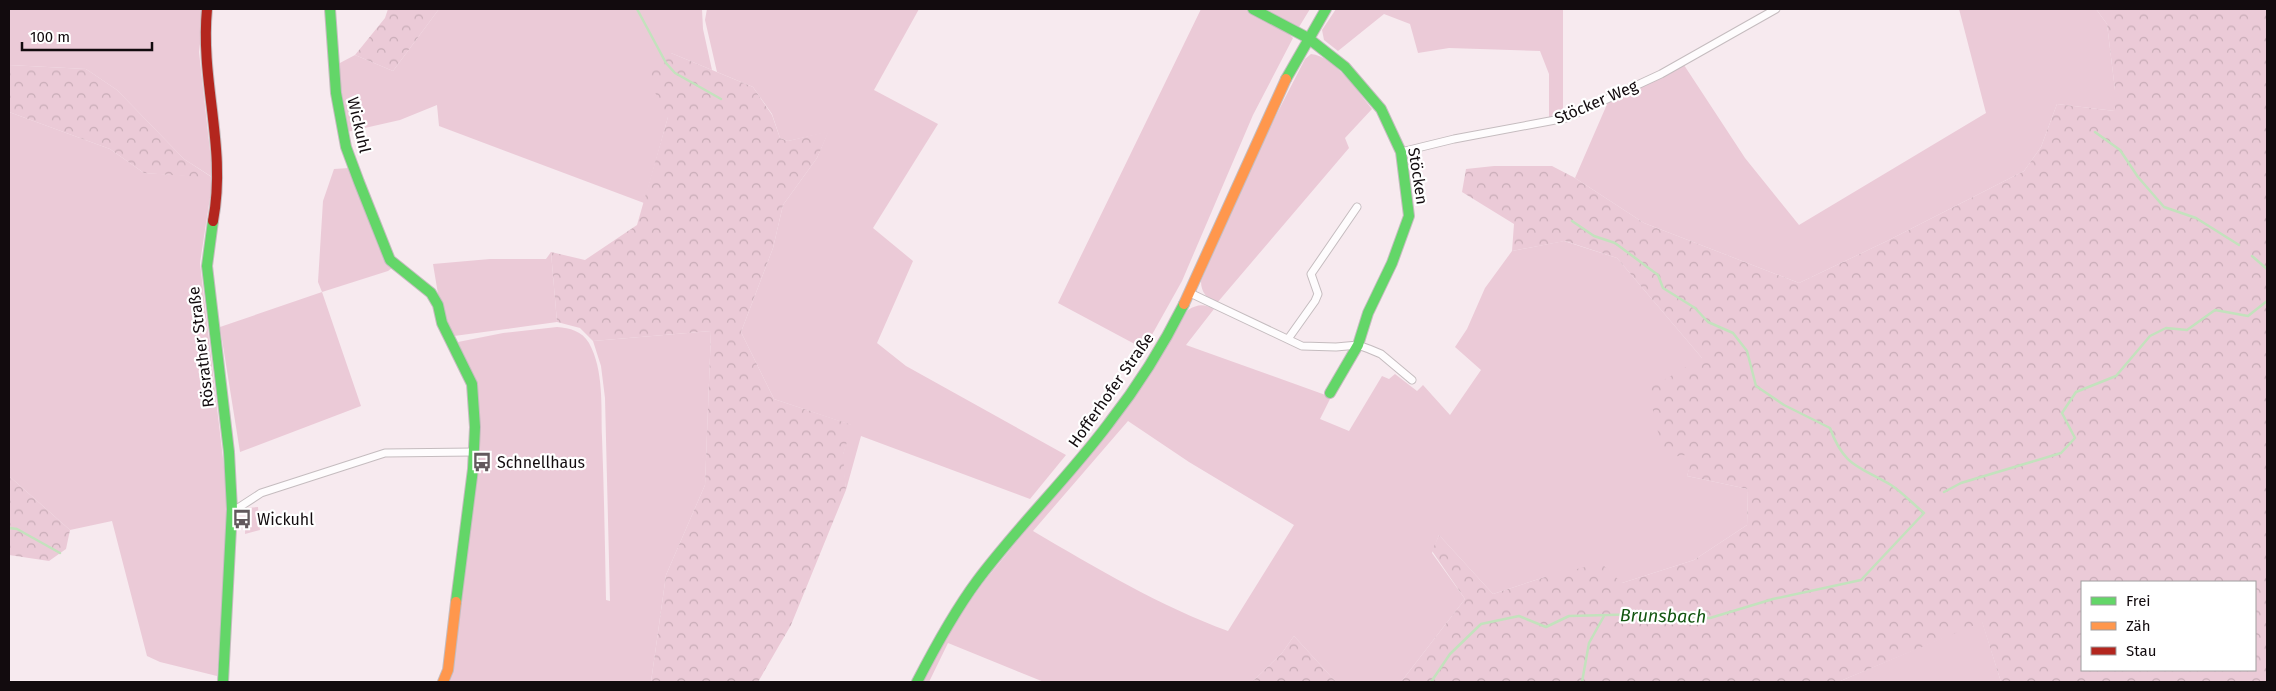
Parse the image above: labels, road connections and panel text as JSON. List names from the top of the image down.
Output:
{
  "streets": {
    "street": [
      "Stöcker Weg",
      "Wickuhl",
      "Stöcken",
      "Rösrather Straße",
      "Hofferhofer Straße"
    ]
  },
  "crossings": [
    ["Stöcker Weg", "Stöcken"],
    ["Stöcken", "Hofferhofer Straße"]
  ],
  "water": ["Brunsbach"],
  "places": {
    "bus stop": ["Schnellhaus", "Wickuhl"]
  },
  "legend": ["Frei", "Zäh", "Stau"],
  "scale_bar": "100 m"
}
